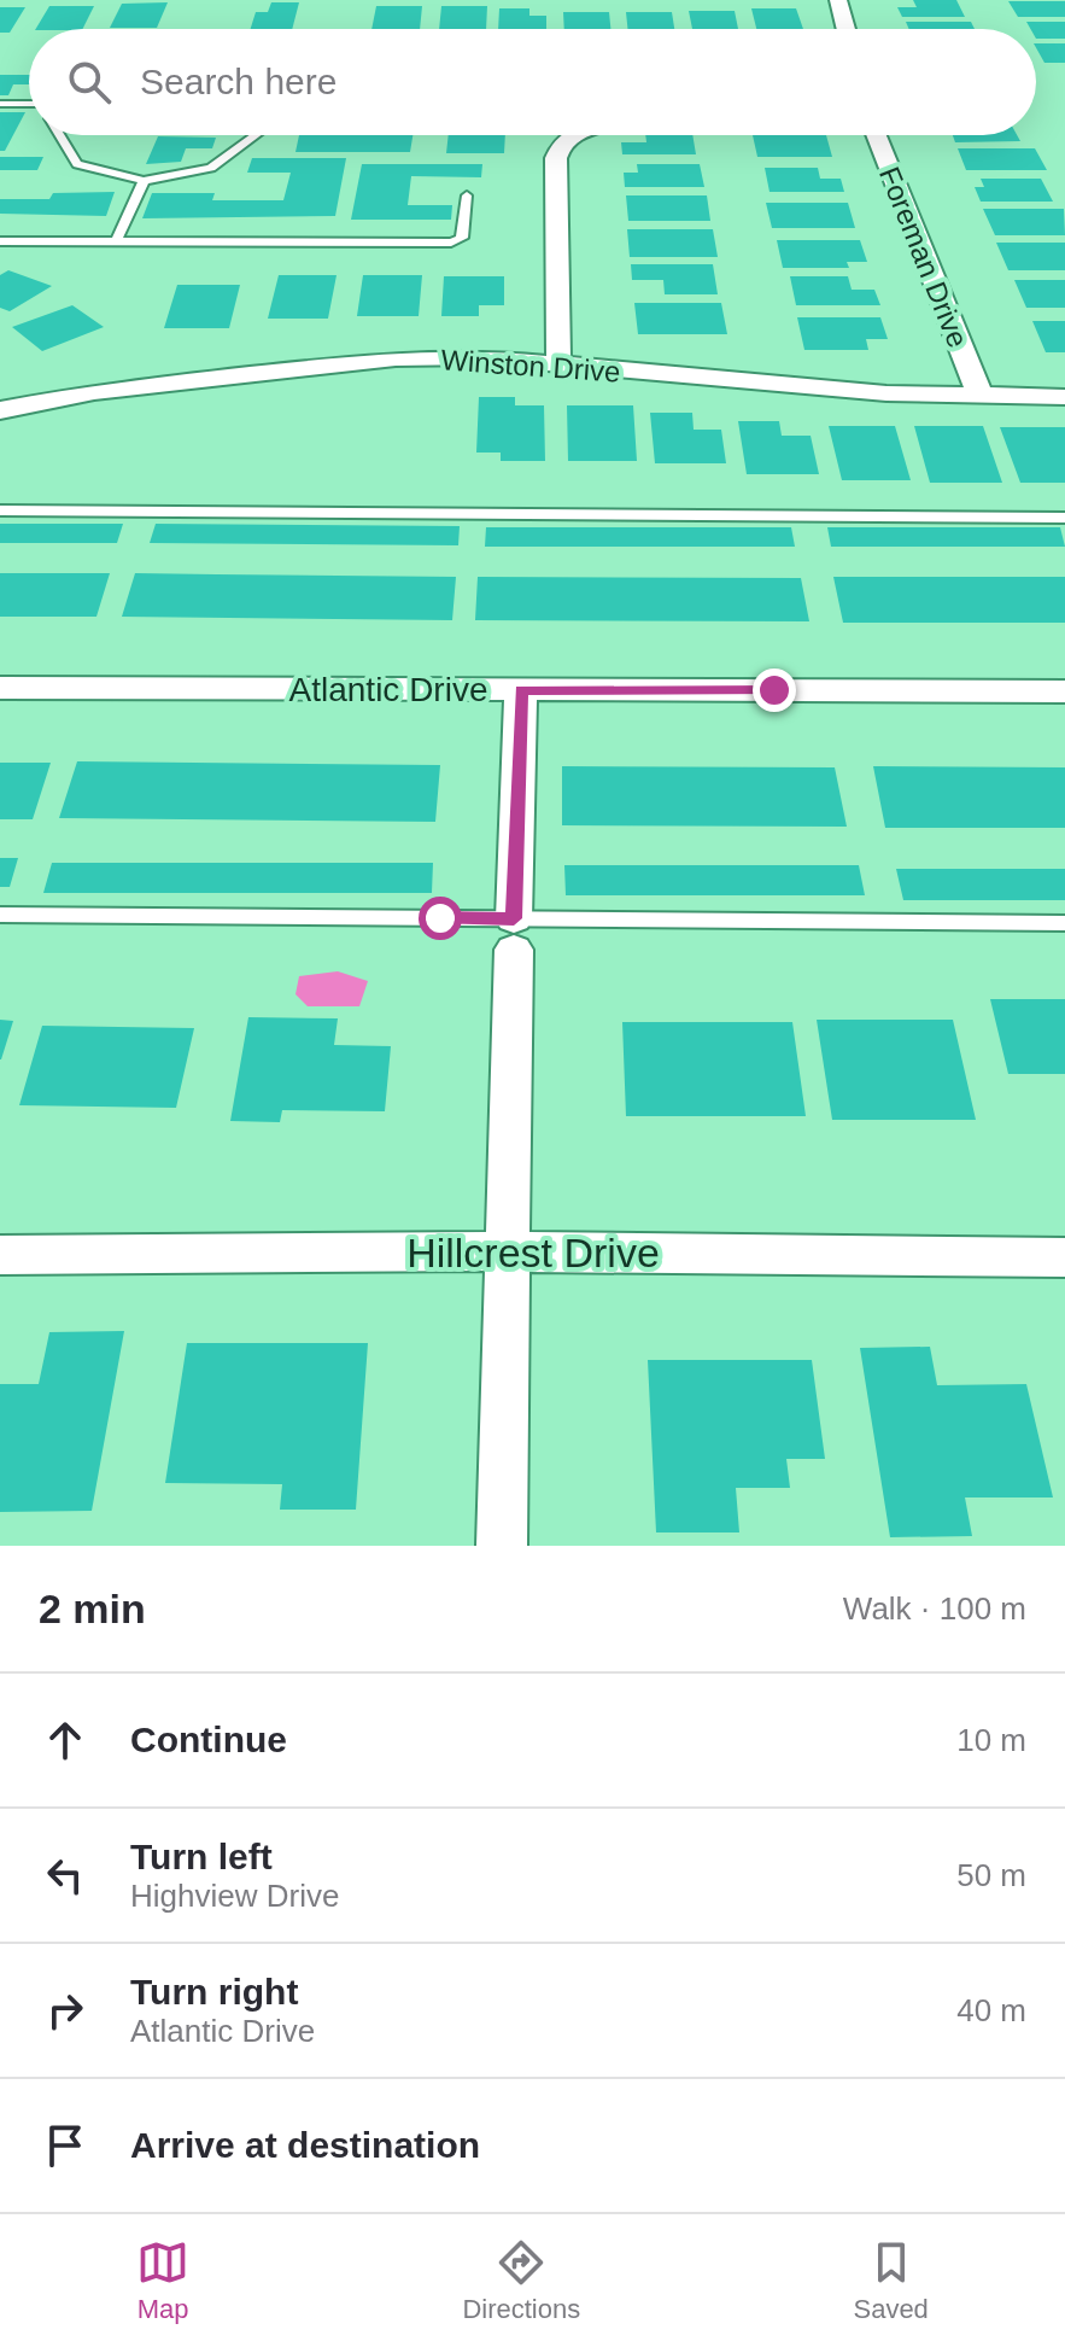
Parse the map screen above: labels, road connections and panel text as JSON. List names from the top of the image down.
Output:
{
  "streets": {
    "street": [
      "Foreman Drive",
      "Winston Drive",
      "Atlantic Drive",
      "Hillcrest Drive"
    ]
  },
  "crossings": [
    ["Foreman Drive", "Winston Drive"]
  ],
  "page": {
    "search": "Search here",
    "heading": ["2 min", "Walk · 100 m"],
    "list": [
      ["Continue", "10 m"],
      ["Turn left", "Highview Drive", "50 m"],
      ["Turn right", "Atlantic Drive", "40 m"],
      "Arrive at destination"
    ],
    "nav": ["Map", "Directions", "Saved"]
  }
}
